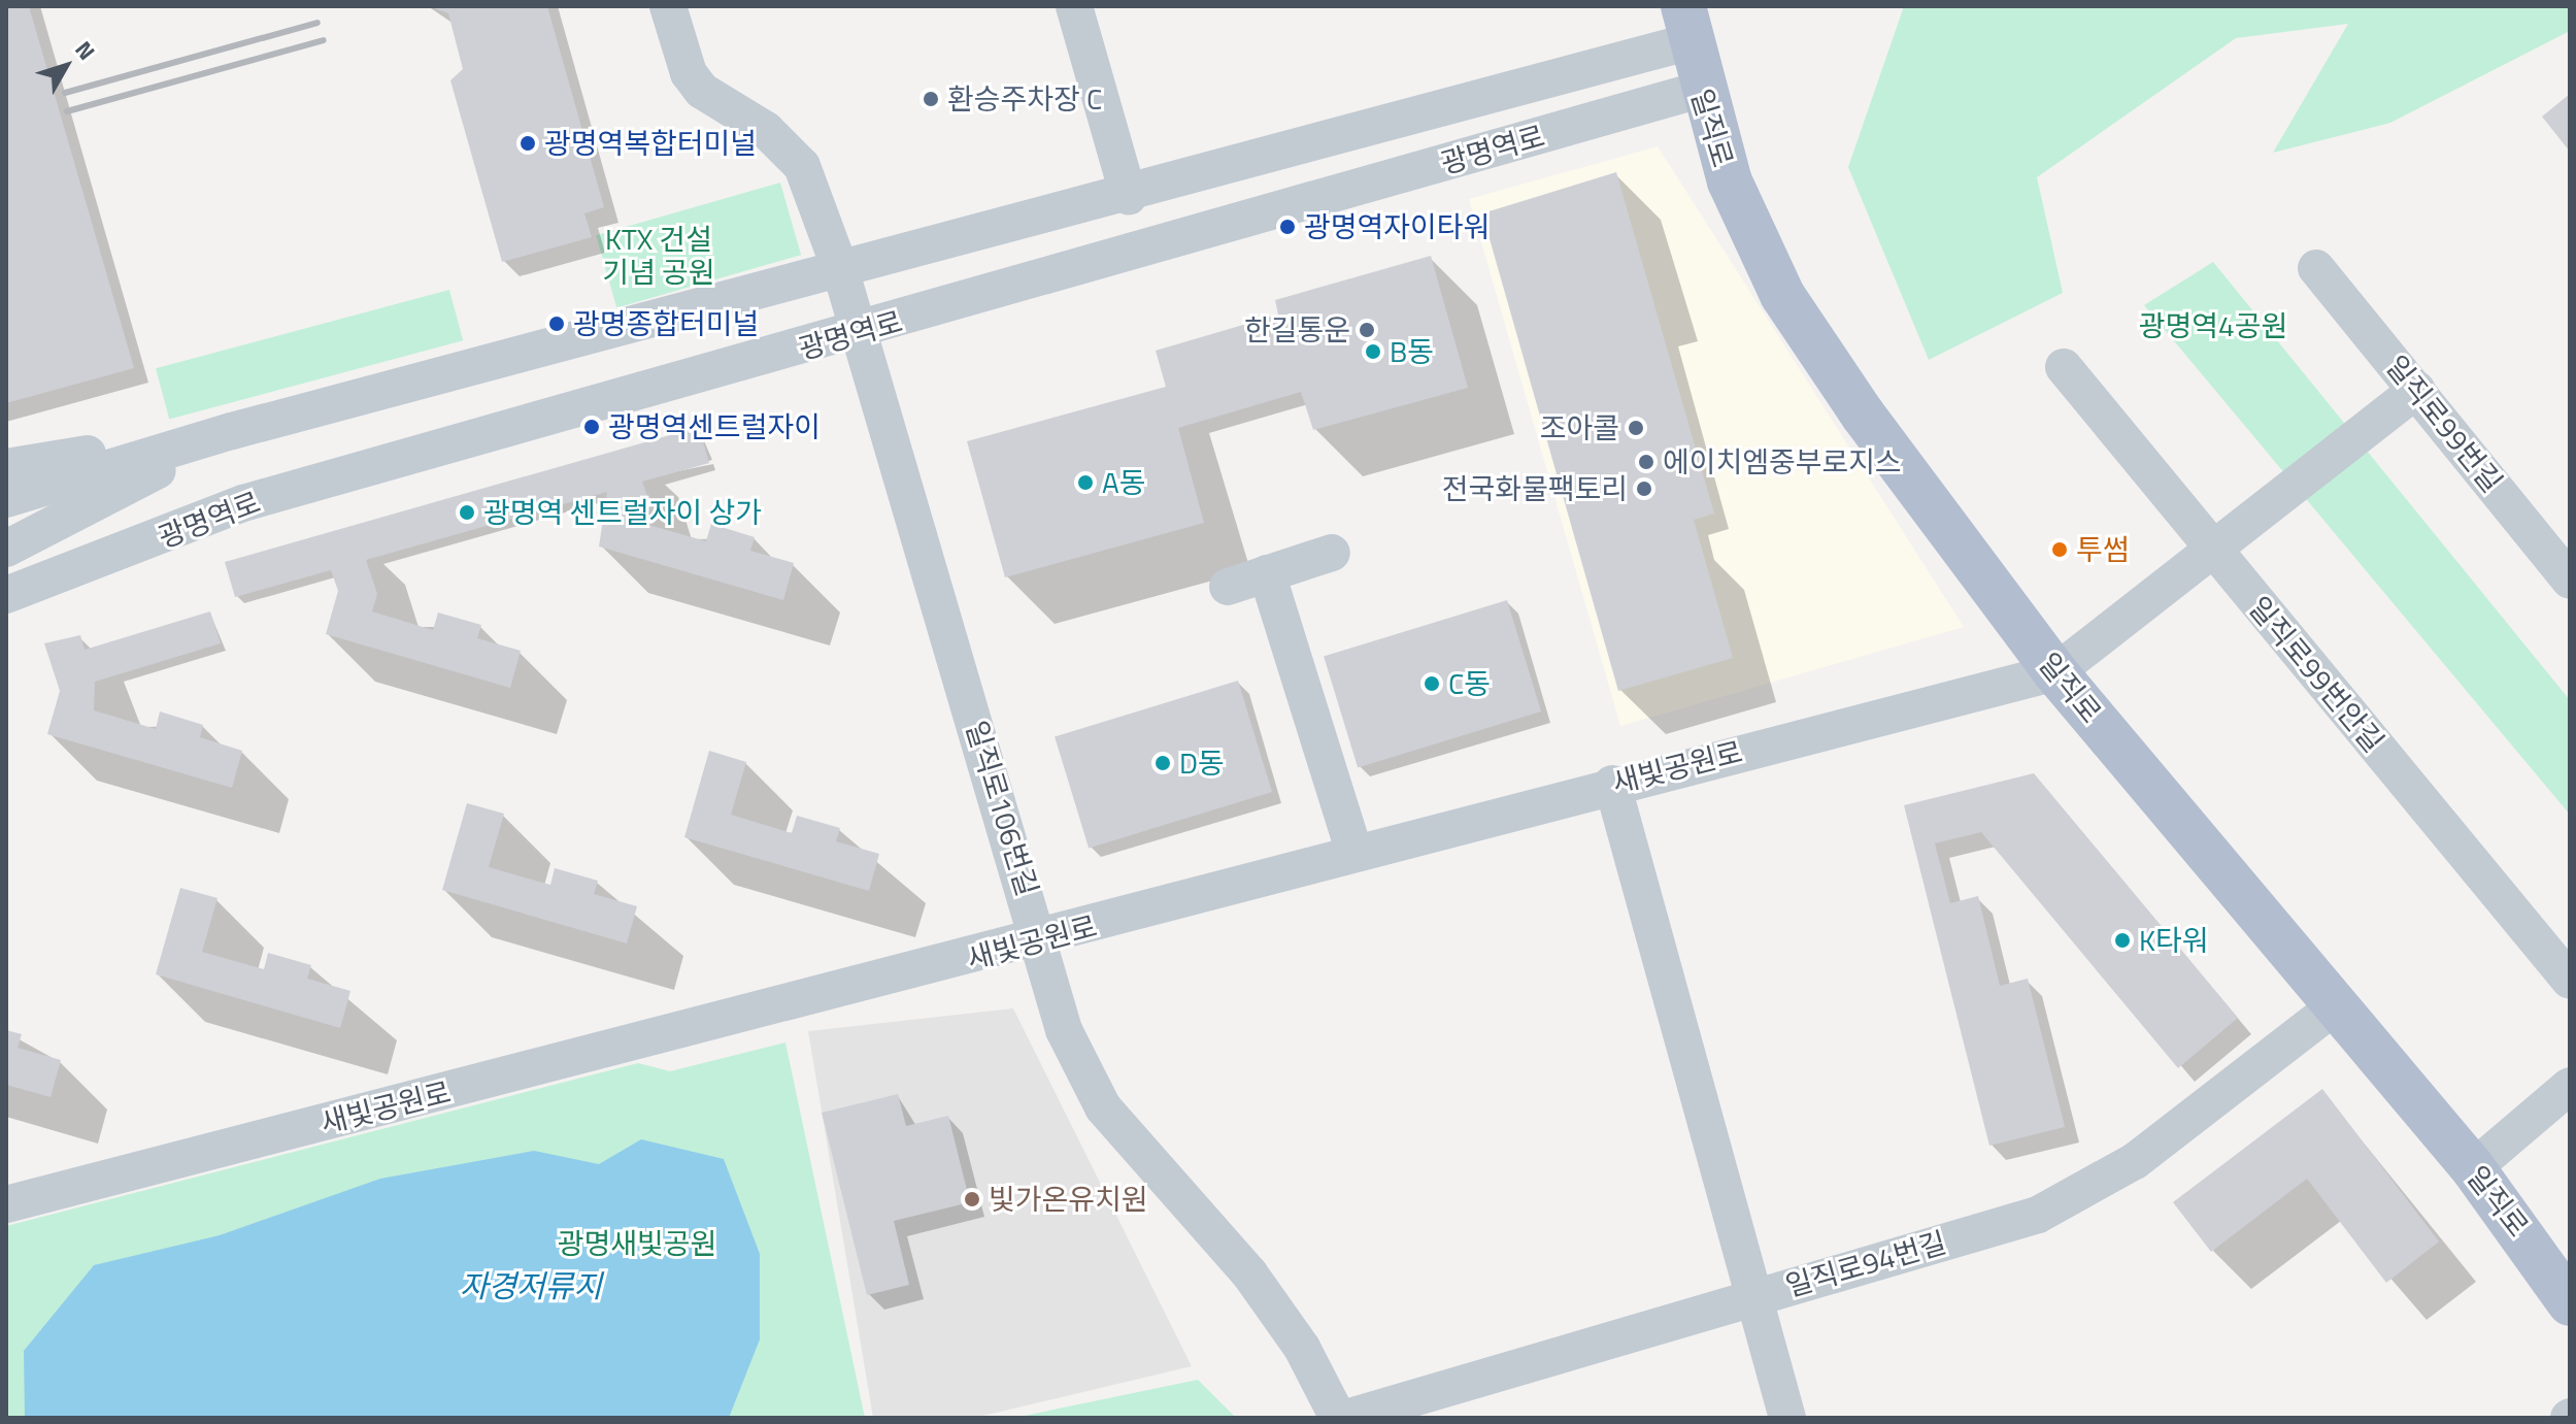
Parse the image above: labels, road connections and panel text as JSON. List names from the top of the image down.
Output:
{
  "streets": {
    "main road": ["일직로"],
    "street": [
      "광명역로",
      "일직로99번길",
      "일직로99번안길",
      "새빛공원로",
      "일직로106번길",
      "일직로94번길"
    ]
  },
  "crossings": [
    ["일직로", "광명역로"],
    ["일직로", "새빛공원로"],
    ["일직로", "일직로94번길"],
    ["광명역로", "일직로106번길"],
    ["새빛공원로", "일직로106번길"]
  ],
  "water": ["자경저류지"],
  "parks": ["KTX 건설 기념 공원", "광명역4공원", "광명새빛공원"],
  "places": [
    "환승주차장 C",
    "광명역복합터미널",
    "광명역자이타워",
    "광명종합터미널",
    "한길통운",
    "B동",
    "광명역센트럴자이",
    "조아콜",
    "에이치엠중부로지스",
    "A동",
    "전국화물팩토리",
    "광명역 센트럴자이 상가",
    "투썸",
    "C동",
    "D동",
    "K타워",
    "빛가온유치원"
  ],
  "north": "top right"
}
